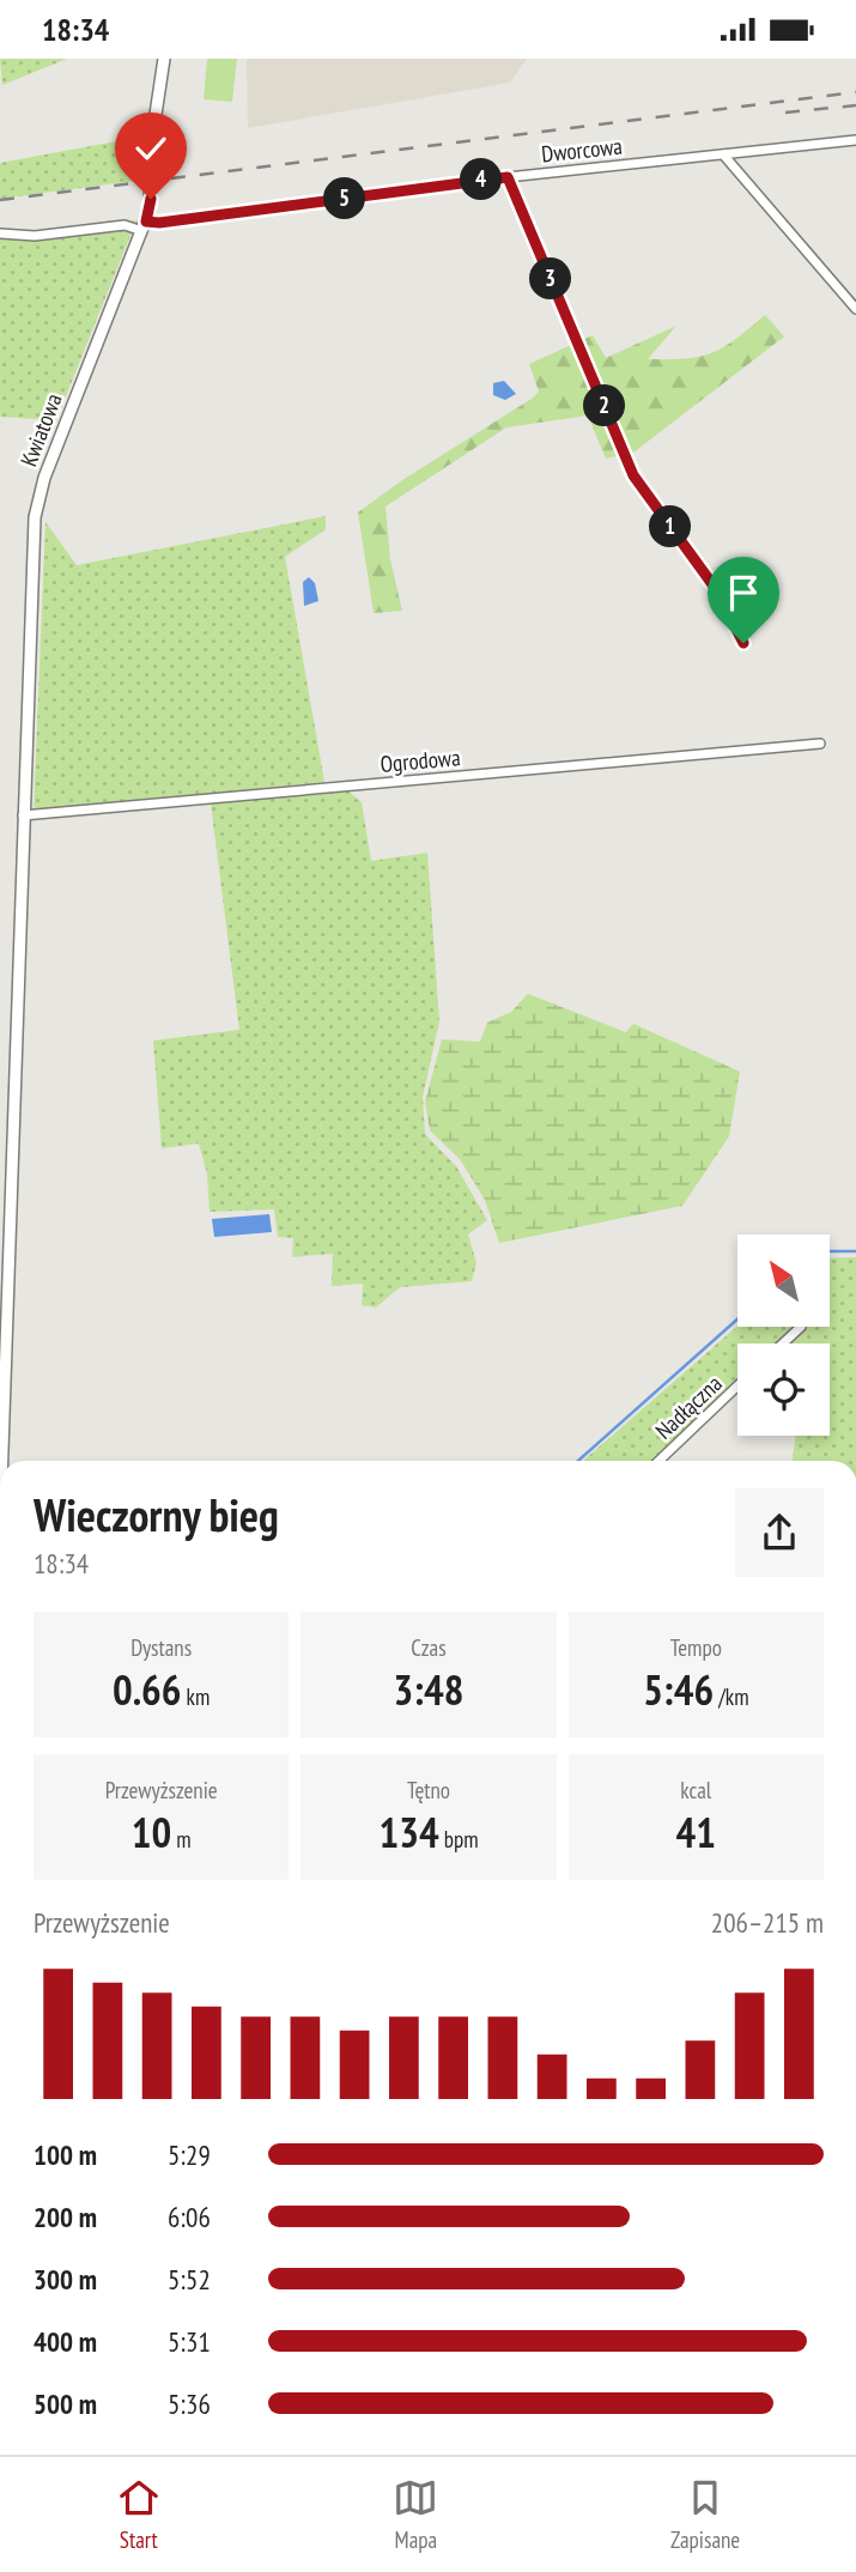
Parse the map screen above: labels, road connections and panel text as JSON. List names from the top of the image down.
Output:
{
  "streets": {
    "street": [
      "Dworcowa",
      "Kwiatowa",
      "Ogrodowa",
      "Nadłączna"
    ]
  },
  "crossings": [
    ["Dworcowa", "Kwiatowa"],
    ["Kwiatowa", "Ogrodowa"]
  ],
  "north": "top left",
  "page": {
    "status": "18:34",
    "pins": [
      "4",
      "5",
      "3",
      "2",
      "1"
    ],
    "heading": ["Wieczorny bieg", "18:34"],
    "stats": [
      ["Dystans", "0.66 km"],
      ["Czas", "3:48"],
      ["Tempo", "5:46 /km"],
      ["Przewyższenie", "10 m"],
      ["Tętno", "134 bpm"],
      ["kcal", "41"]
    ],
    "chart": ["Przewyższenie", "206–215 m"],
    "list": [
      {
        "name": "100 m",
        "note": "5:29"
      },
      {
        "name": "200 m",
        "note": "6:06"
      },
      {
        "name": "300 m",
        "note": "5:52"
      },
      {
        "name": "400 m",
        "note": "5:31"
      },
      {
        "name": "500 m",
        "note": "5:36"
      }
    ],
    "tabs": ["Start", "Mapa", "Zapisane"]
  }
}
